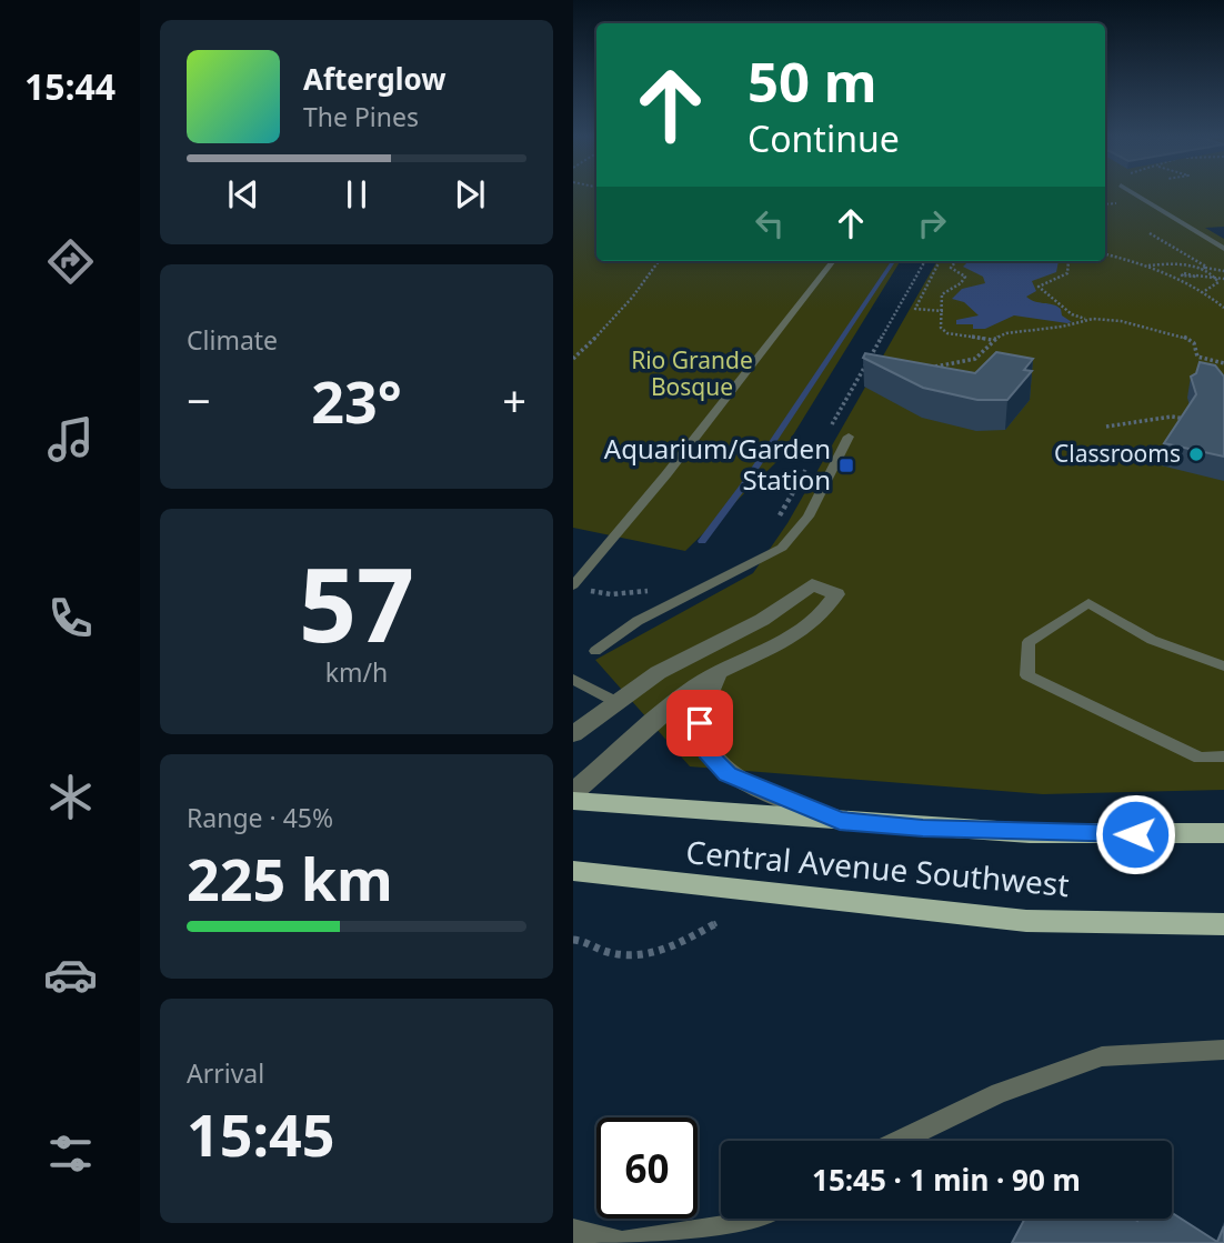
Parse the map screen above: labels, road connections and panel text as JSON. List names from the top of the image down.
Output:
{
  "streets": {
    "main road": ["Central Avenue Southwest"]
  },
  "parks": ["Rio Grande Bosque"],
  "places": {
    "other": ["Classrooms"],
    "transit": ["Aquarium/Garden Station"]
  },
  "page": {
    "tabs": "15:44",
    "turn": ["50 m", "Continue"],
    "song": ["Afterglow", "The Pines"],
    "tile": [
      "Climate",
      ["57", "km/h"],
      ["Range · 45%", "225 km"],
      ["Arrival", "15:45"]
    ],
    "heat": ["−", "23°", "+"],
    "limit": "60",
    "trip": "15:45 · 1 min · 90 m"
  }
}
